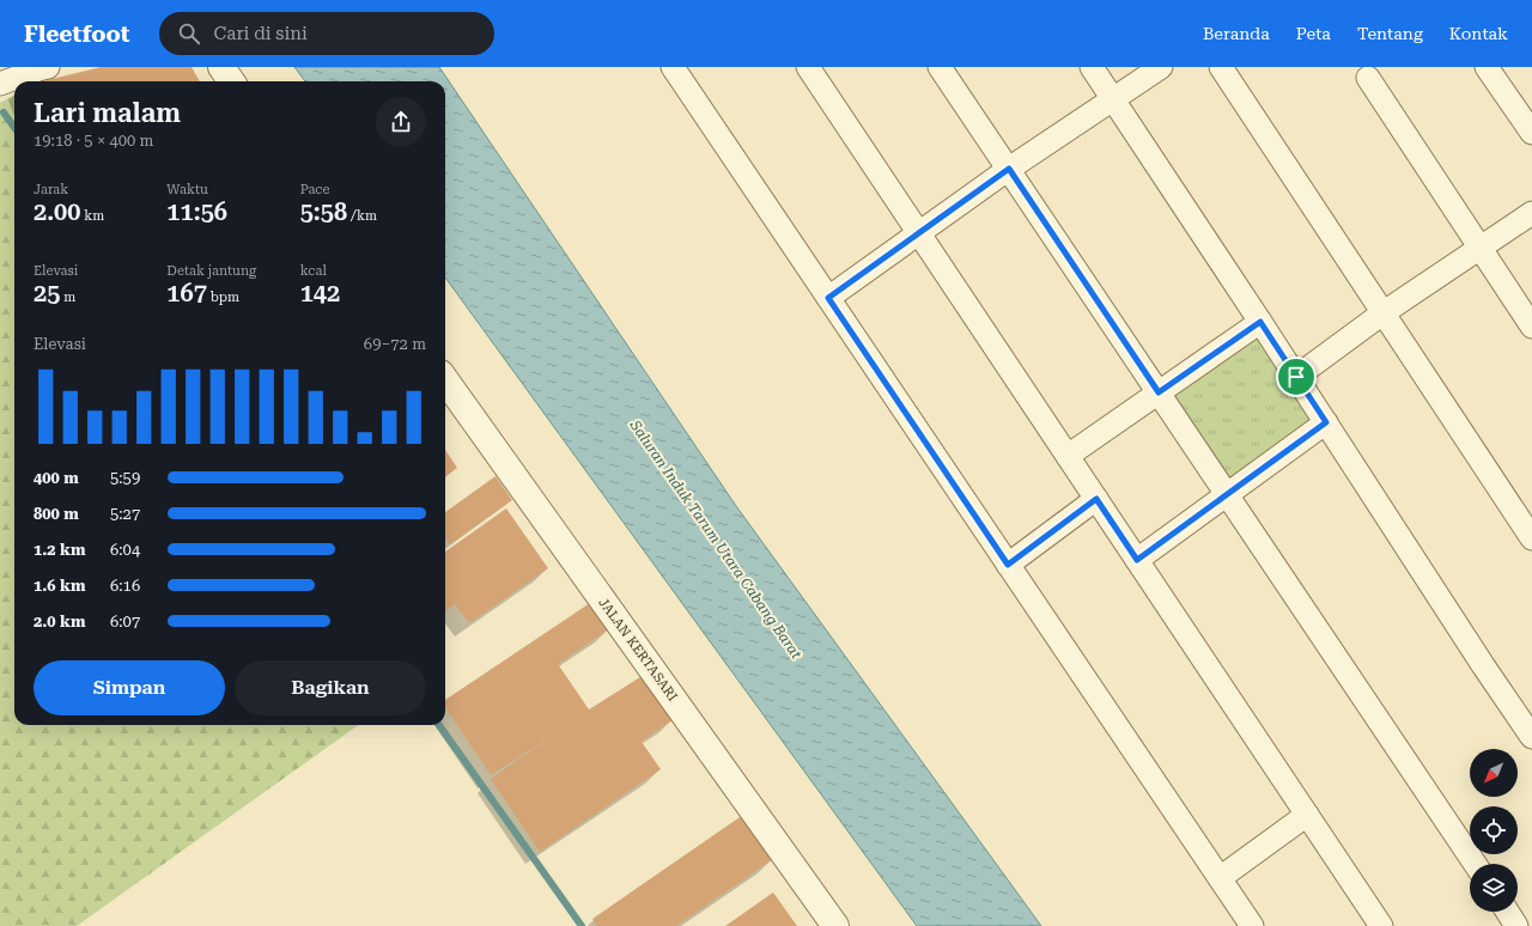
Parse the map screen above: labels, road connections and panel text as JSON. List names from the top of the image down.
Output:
{
  "streets": {
    "street": ["JALAN KERTASARI"]
  },
  "water": ["Saluran Induk Tarum Utara Cabang Barat"],
  "north": "bottom left",
  "page": {
    "header": "Fleetfoot",
    "search": "Cari di sini",
    "nav": [
      "Beranda",
      "Peta",
      "Tentang",
      "Kontak"
    ],
    "heading": ["Lari malam", "19:18 · 5 × 400 m"],
    "stats": [
      ["Jarak", "2.00 km"],
      ["Waktu", "11:56"],
      ["Pace", "5:58 /km"],
      ["Elevasi", "25 m"],
      ["Detak jantung", "167 bpm"],
      ["kcal", "142"]
    ],
    "chart": ["Elevasi", "69–72 m"],
    "list": [
      {
        "name": "400 m",
        "note": "5:59"
      },
      {
        "name": "800 m",
        "note": "5:27"
      },
      {
        "name": "1.2 km",
        "note": "6:04"
      },
      {
        "name": "1.6 km",
        "note": "6:16"
      },
      {
        "name": "2.0 km",
        "note": "6:07"
      }
    ],
    "buttons": ["Simpan", "Bagikan"]
  }
}
